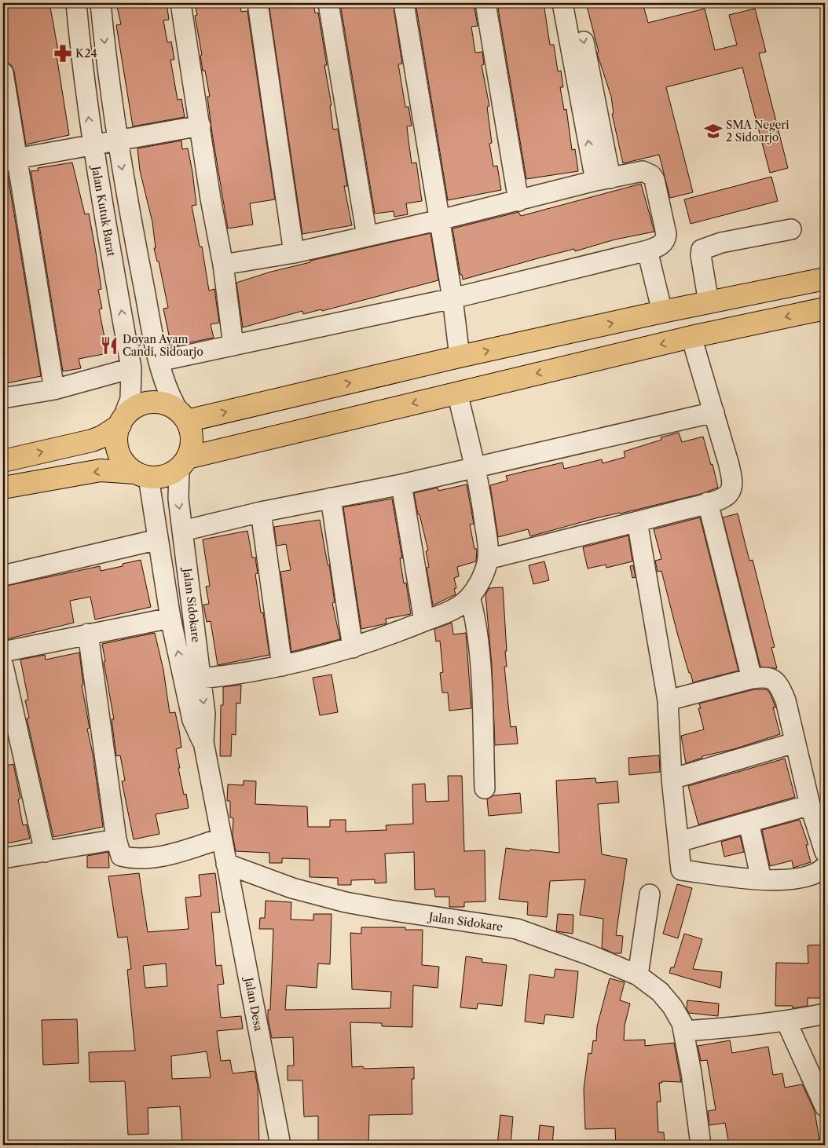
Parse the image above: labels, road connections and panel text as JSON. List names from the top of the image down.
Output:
{
  "streets": {
    "street": ["Jalan Kutuk Barat", "Jalan Sidokare", "Jalan Desa"]
  },
  "crossings": [
    ["Jalan Kutuk Barat", "Jalan Sidokare"],
    ["Jalan Sidokare", "Jalan Desa"]
  ],
  "places": {
    "pharmacy": ["K24"],
    "school or university": ["SMA Negeri 2 Sidoarjo"],
    "restaurant": ["Doyan Ayam Candi, Sidoarjo"]
  }
}
